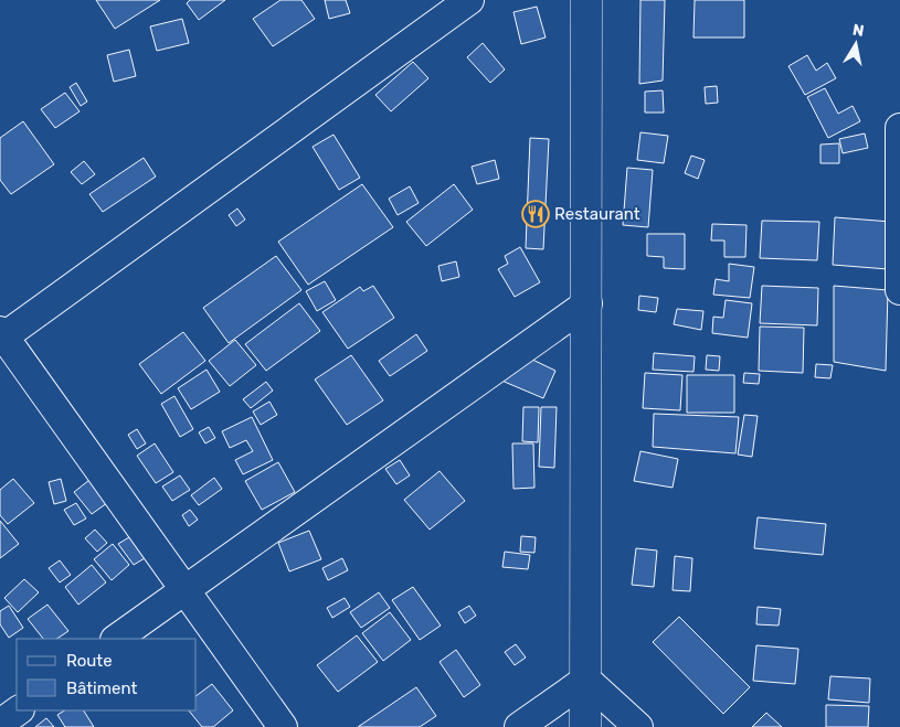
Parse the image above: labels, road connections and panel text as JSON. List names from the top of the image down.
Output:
{
  "places": {
    "restaurant": ["Restaurant"]
  },
  "legend": ["Route", "Bâtiment"],
  "north": "top"
}
